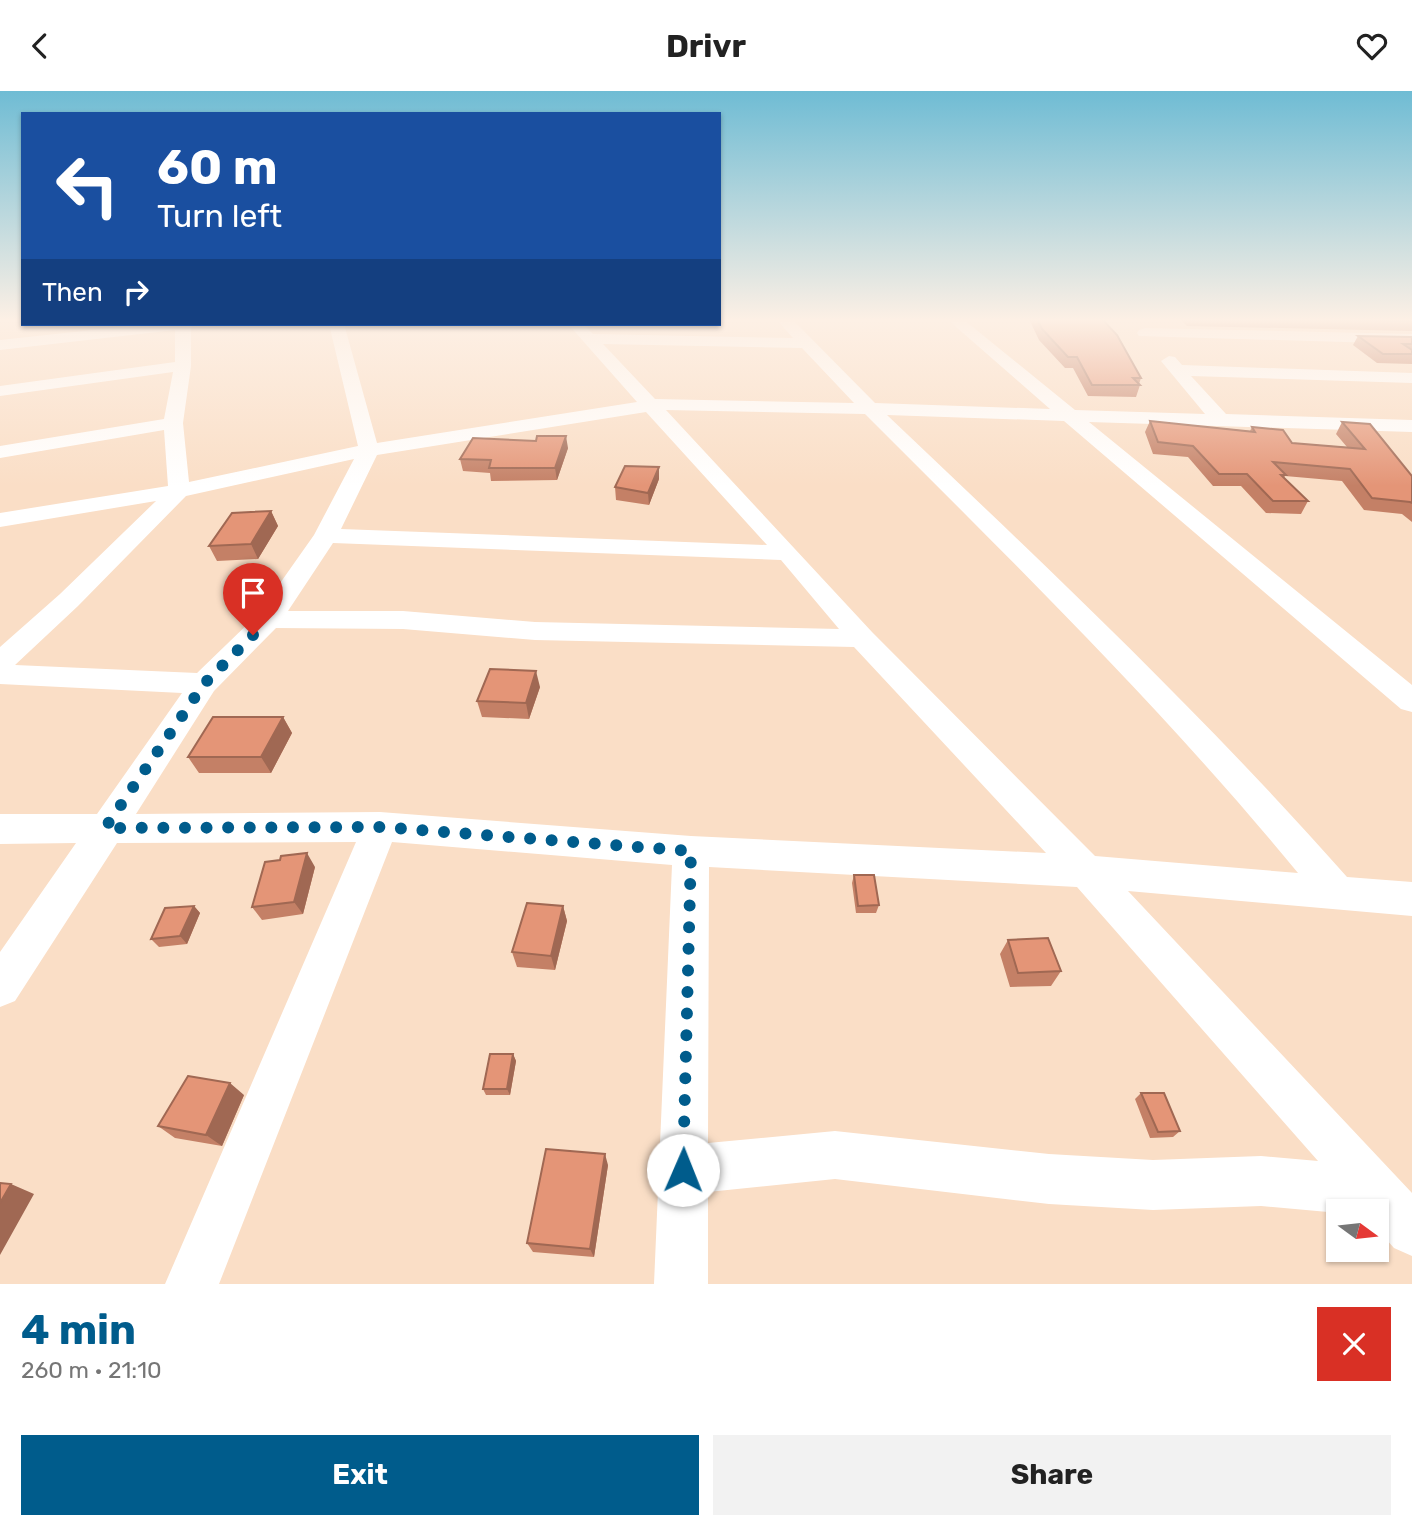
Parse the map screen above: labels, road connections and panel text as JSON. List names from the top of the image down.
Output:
{
  "north": "right",
  "page": {
    "header": "Drivr",
    "turn": ["60 m", "Turn left"],
    "then": "Then",
    "heading": ["4 min", "260 m · 21:10"],
    "buttons": ["Exit", "Share"]
  }
}
